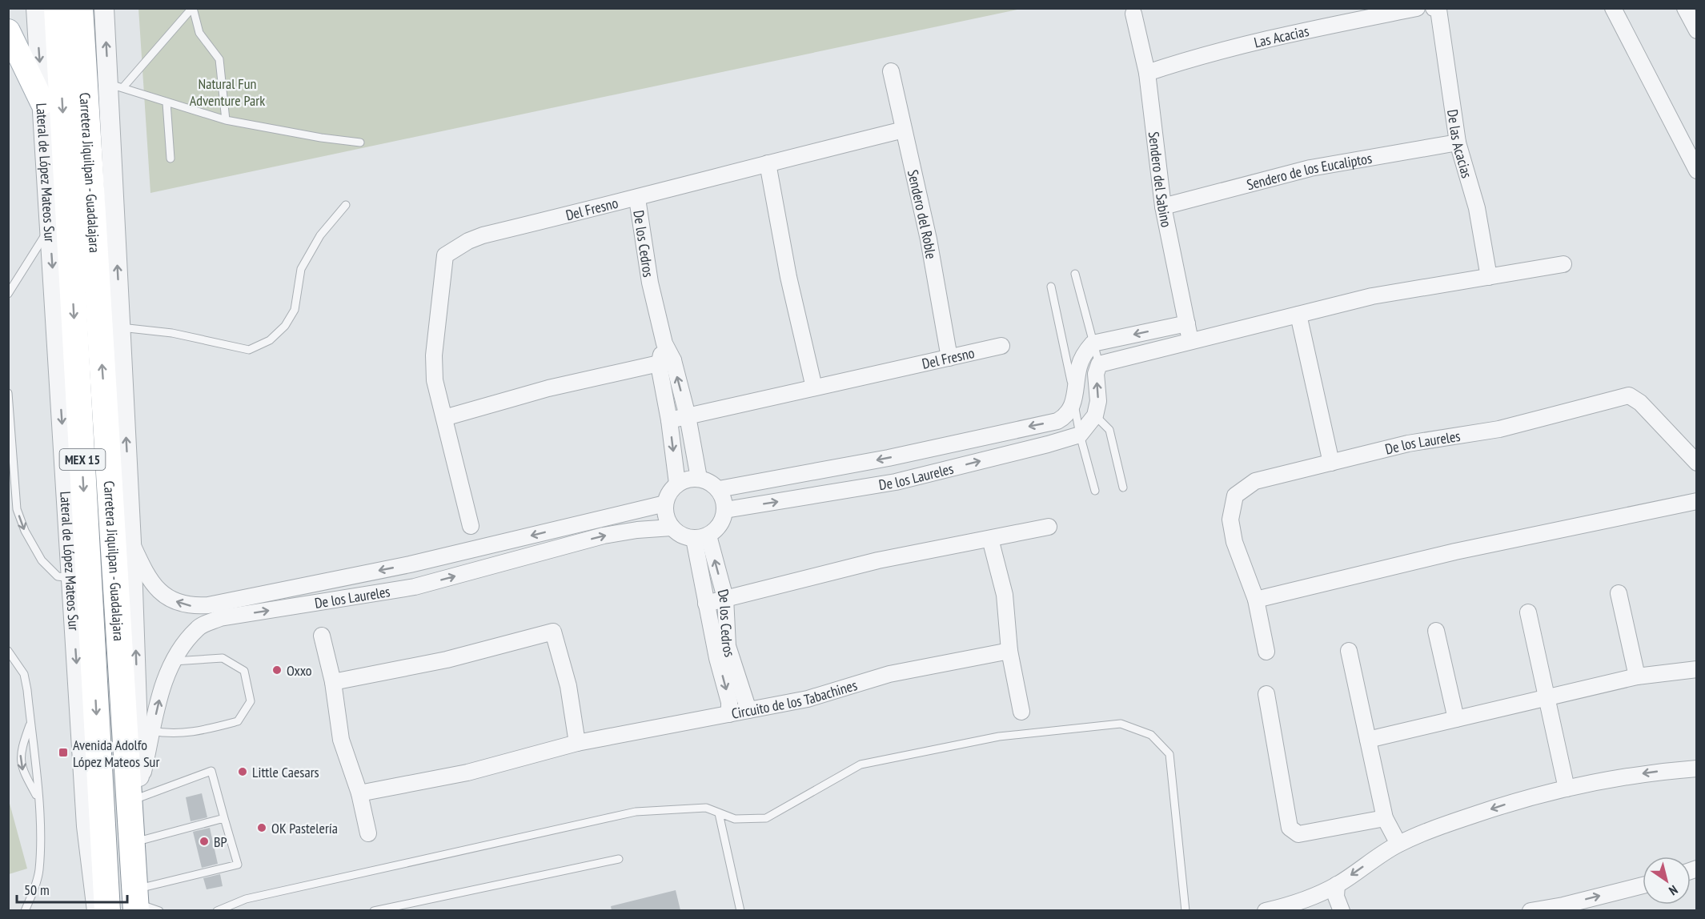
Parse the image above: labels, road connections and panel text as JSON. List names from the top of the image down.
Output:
{
  "streets": {
    "highway": ["Carretera Jiquilpan - Guadalajara", "MEX 15"],
    "street": [
      "Las Acacias",
      "De las Acacias",
      "Sendero de los Eucaliptos",
      "Lateral de López Mateos Sur",
      "Sendero del Sabino",
      "Del Fresno",
      "Sendero del Roble",
      "De los Cedros",
      "De los Laureles",
      "Circuito de los Tabachines"
    ]
  },
  "crossings": [
    ["Las Acacias", "Sendero del Sabino"],
    ["De las Acacias", "Sendero de los Eucaliptos"],
    ["Sendero de los Eucaliptos", "Sendero del Sabino"],
    ["Del Fresno", "Sendero del Roble"],
    ["Del Fresno", "De los Cedros"],
    ["De los Cedros", "De los Laureles"],
    ["De los Cedros", "Circuito de los Tabachines"]
  ],
  "parks": ["Natural Fun Adventure Park"],
  "places": {
    "other": [
      "Oxxo",
      "Little Caesars",
      "OK Pastelería",
      "BP"
    ],
    "transit": ["Avenida Adolfo López Mateos Sur"]
  },
  "scale_bar": "50 m",
  "north": "bottom right"
}
